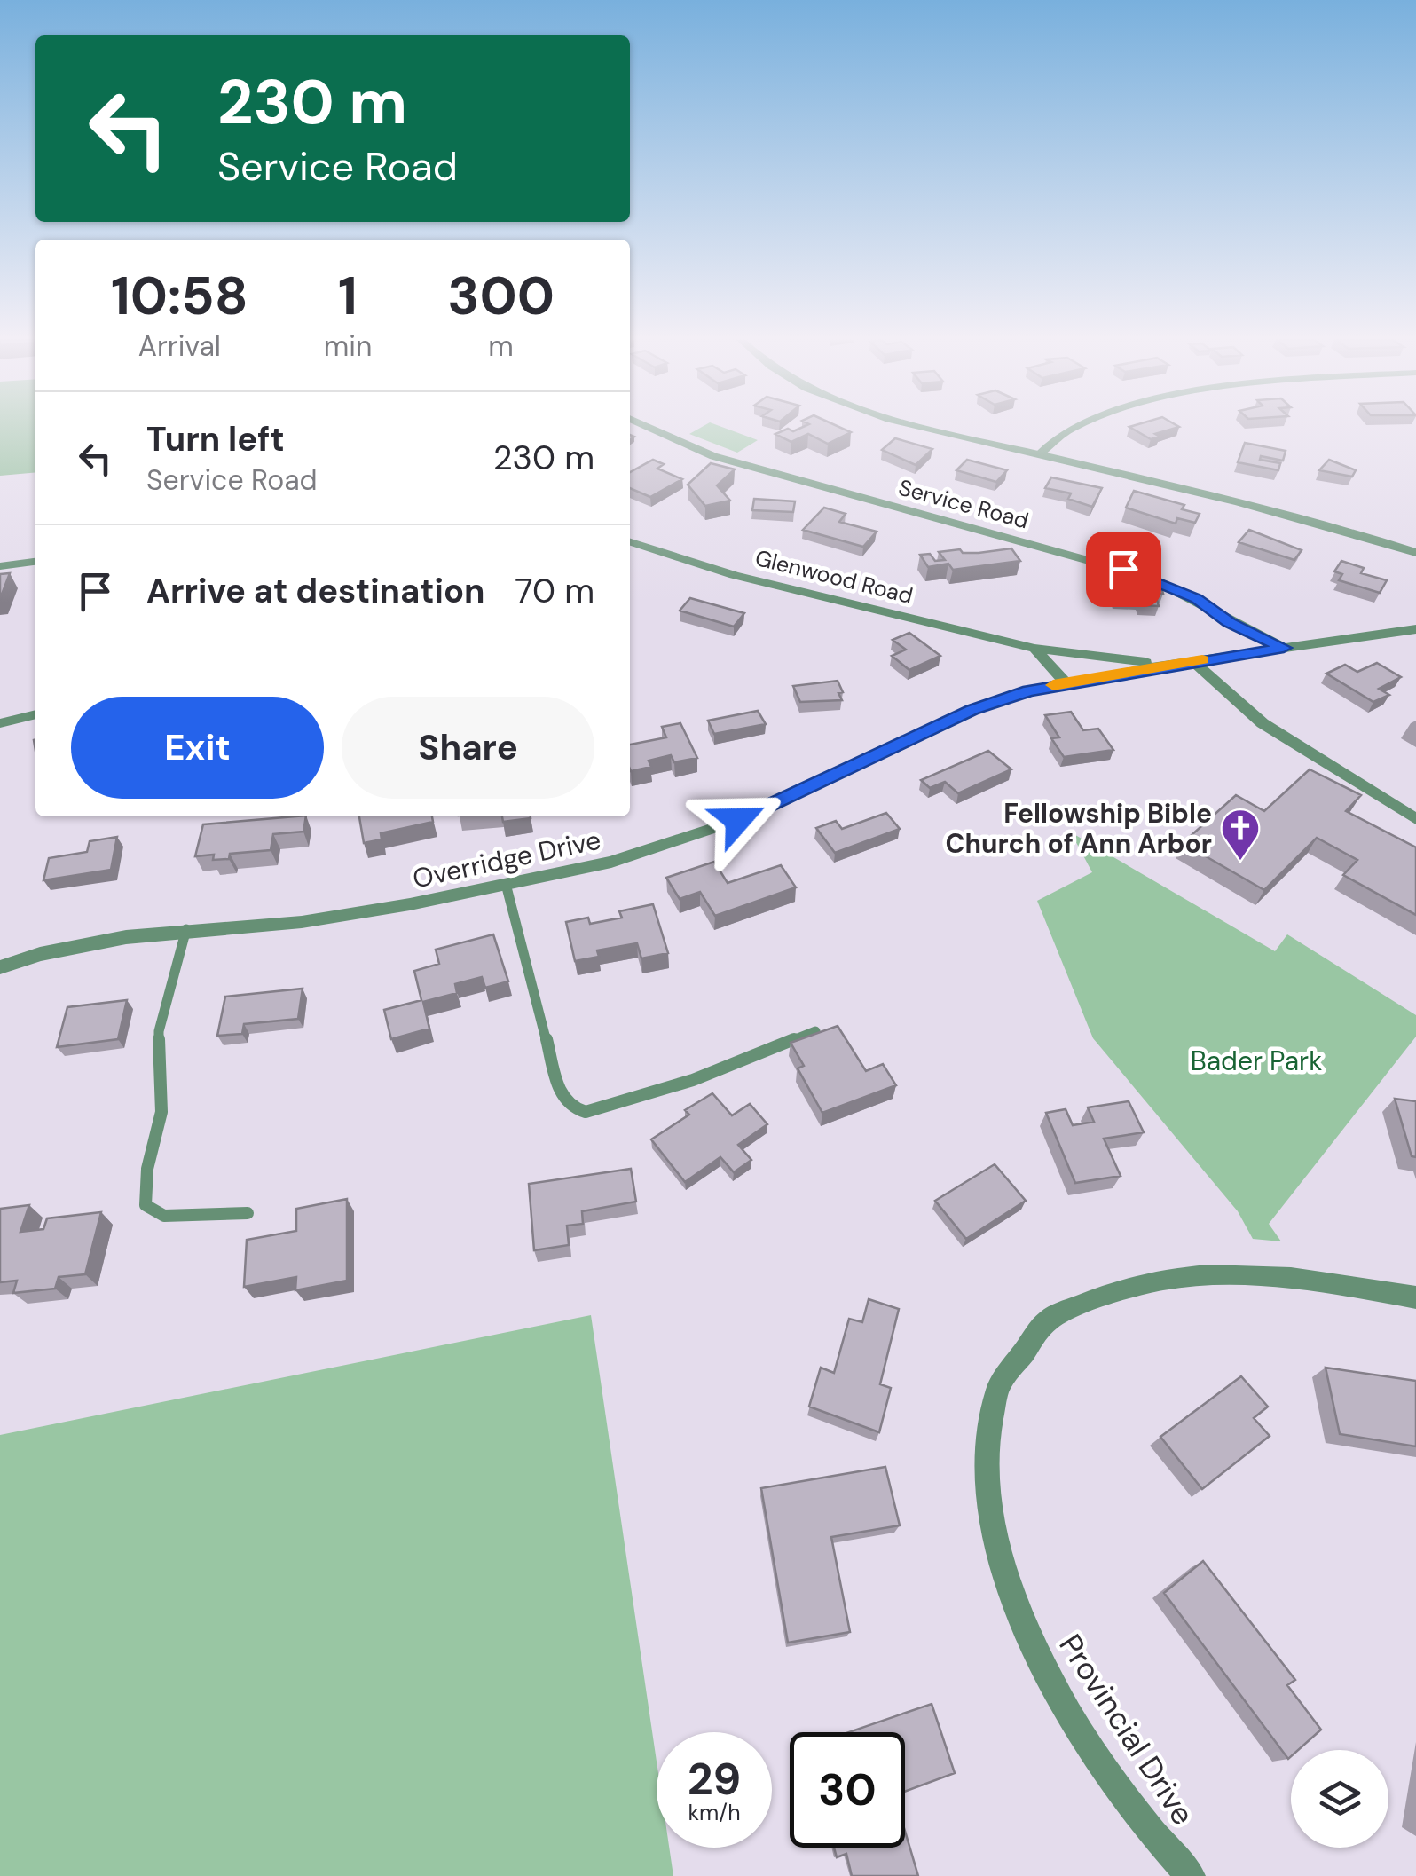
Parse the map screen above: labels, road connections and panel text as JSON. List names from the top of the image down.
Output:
{
  "streets": {
    "street": [
      "Service Road",
      "Glenwood Road",
      "Overridge Drive",
      "Provincial Drive"
    ]
  },
  "crossings": [
    ["Service Road", "Overridge Drive"],
    ["Glenwood Road", "Overridge Drive"]
  ],
  "parks": ["Bader Park"],
  "places": {
    "church": ["Fellowship Bible Church of Ann Arbor"]
  },
  "page": {
    "turn": ["230 m", "Service Road"],
    "eta": [
      "10:58",
      "Arrival",
      "1",
      "min",
      "300",
      "m"
    ],
    "list": [
      {
        "name": "Turn left",
        "note": "Service Road",
        "value": "230 m"
      },
      {
        "name": "Arrive at destination",
        "value": "70 m"
      }
    ],
    "buttons": ["Exit", "Share"],
    "speed": "29 km/h",
    "limit": "30"
  }
}
